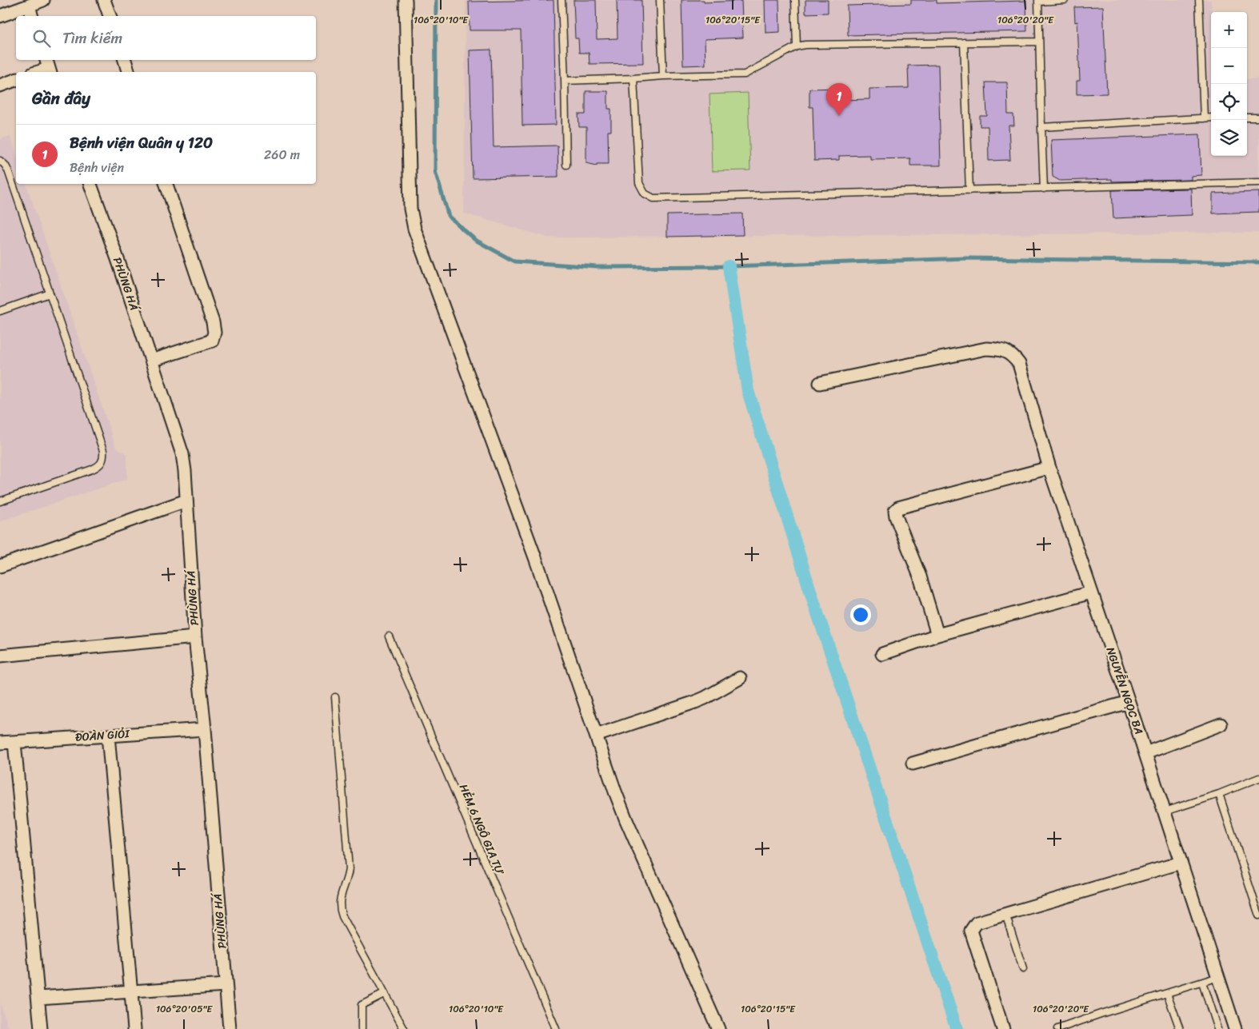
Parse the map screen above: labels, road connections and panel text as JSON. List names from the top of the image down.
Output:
{
  "streets": {
    "street": ["PHÙNG HÁ", "NGUYỄN NGỌC BA", "ĐOÀN GIỎI"],
    "lane": ["HẺM 6 NGÔ GIA TỰ"]
  },
  "crossings": [
    ["PHÙNG HÁ", "ĐOÀN GIỎI"]
  ],
  "page": {
    "map_buttons": ["+", "−"],
    "search": "Tìm kiếm",
    "heading": "Gần đây",
    "pins": "1",
    "list": [
      {
        "mark": "1",
        "name": "Bệnh viện Quân y 120",
        "note": "Bệnh viện",
        "value": "260 m"
      }
    ]
  },
  "coordinates": [
    "106°20'10\"E",
    "106°20'15\"E",
    "106°20'20\"E",
    "106°20'05\"E"
  ]
}
